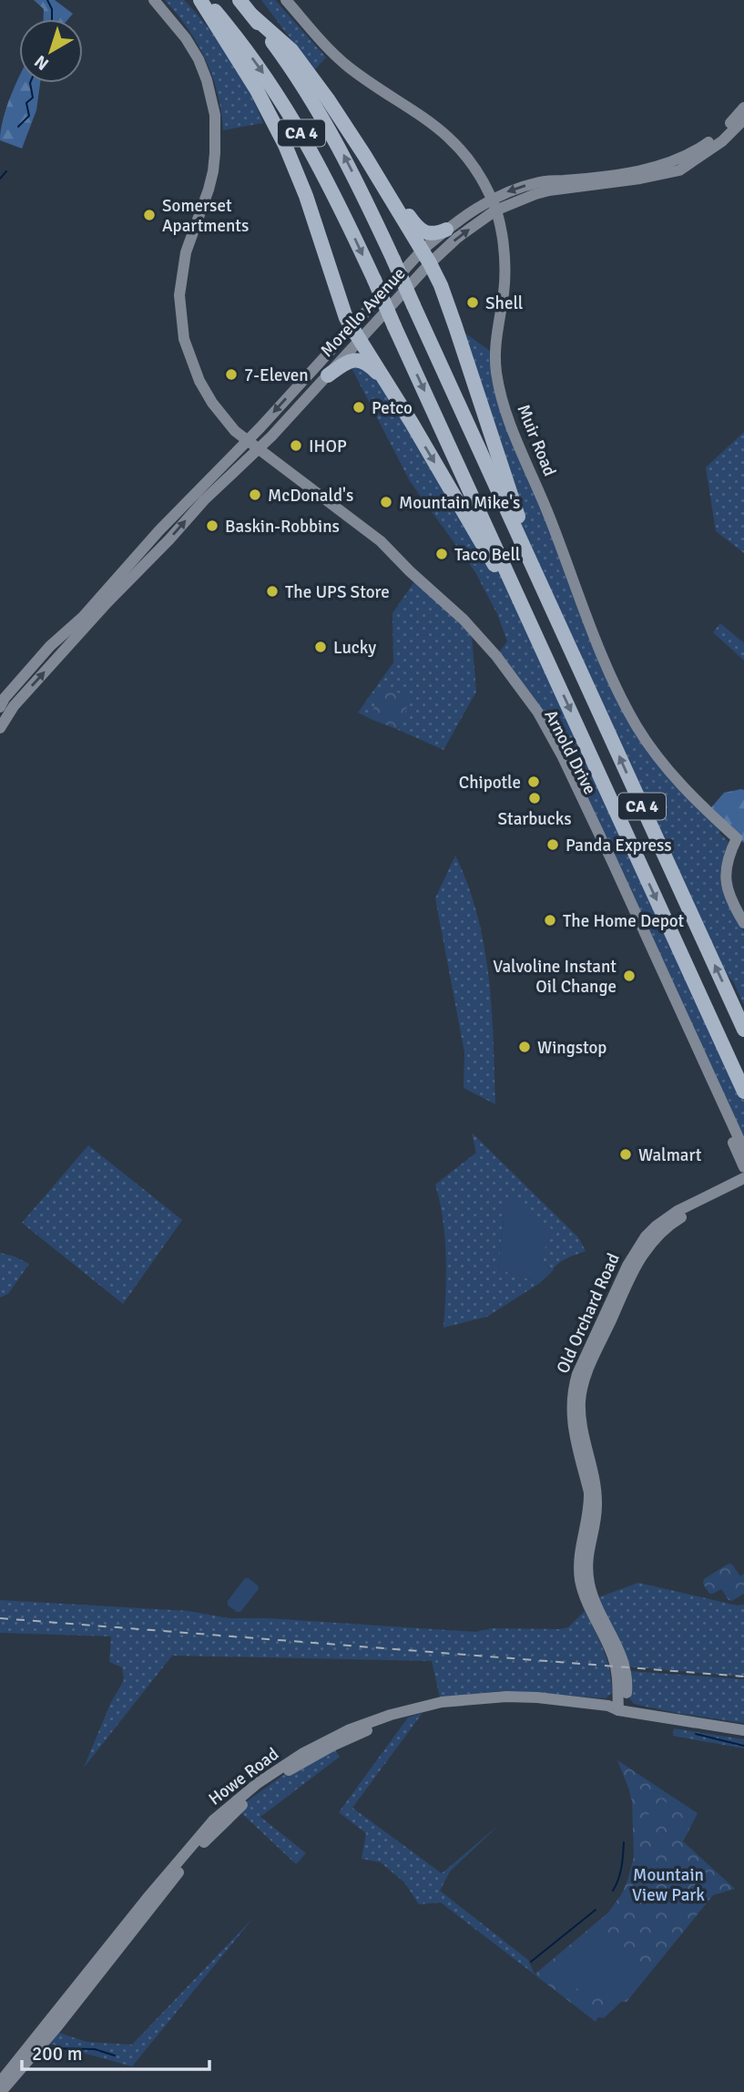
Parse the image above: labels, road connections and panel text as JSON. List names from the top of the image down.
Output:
{
  "streets": {
    "highway": ["CA 4"],
    "street": [
      "Morello Avenue",
      "Muir Road",
      "Arnold Drive",
      "Old Orchard Road",
      "Howe Road"
    ]
  },
  "crossings": [
    ["Morello Avenue", "Muir Road"],
    ["Morello Avenue", "Arnold Drive"],
    ["Old Orchard Road", "Howe Road"]
  ],
  "parks": ["Mountain View Park"],
  "places": [
    "Somerset Apartments",
    "Shell",
    "7-Eleven",
    "Petco",
    "IHOP",
    "McDonald's",
    "Mountain Mike's",
    "Baskin-Robbins",
    "Taco Bell",
    "The UPS Store",
    "Lucky",
    "Chipotle",
    "Starbucks",
    "Panda Express",
    "The Home Depot",
    "Valvoline Instant Oil Change",
    "Wingstop",
    "Walmart"
  ],
  "scale_bar": "200 m",
  "north": "bottom left"
}
